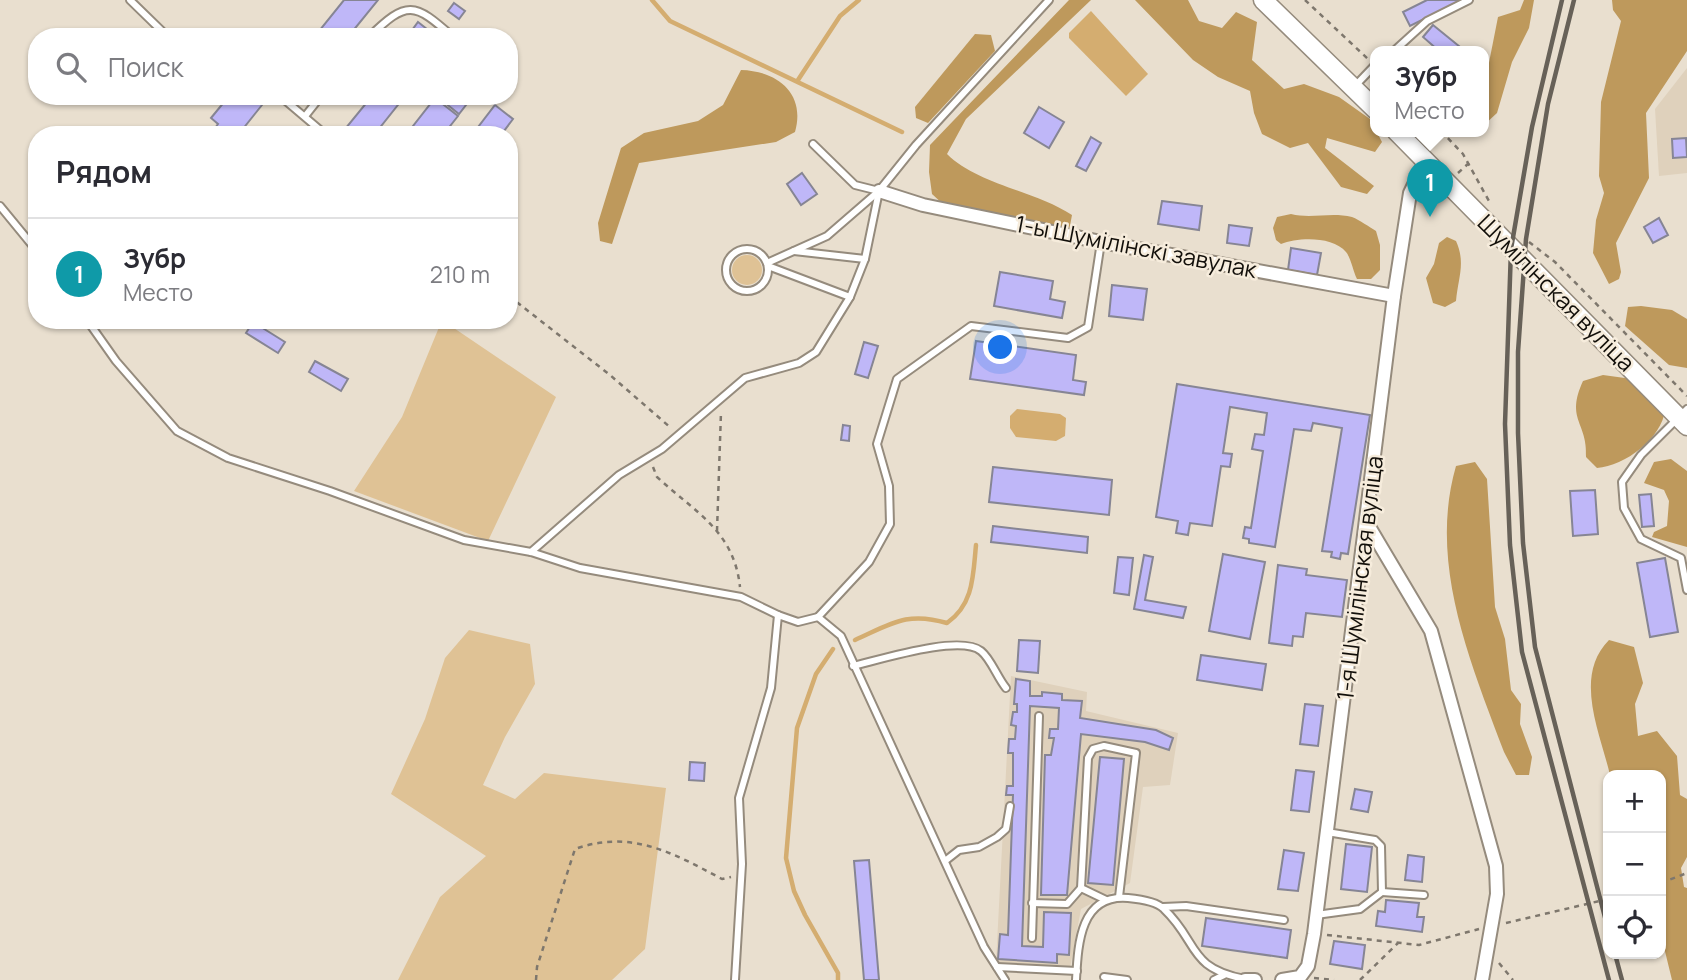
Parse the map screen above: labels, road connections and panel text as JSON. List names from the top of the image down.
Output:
{
  "streets": {
    "main road": ["Шумілінская вуліца"],
    "street": ["1-ы Шумілінскі завулак", "1-я Шумілінская вуліца"]
  },
  "crossings": [
    ["1-ы Шумілінскі завулак", "1-я Шумілінская вуліца"],
    ["Шумілінская вуліца", "1-я Шумілінская вуліца"]
  ],
  "page": {
    "search": "Поиск",
    "popup": ["Зубр", "Место"],
    "heading": "Рядом",
    "pins": "1",
    "list": [
      {
        "mark": "1",
        "name": "Зубр",
        "note": "Место",
        "value": "210 m"
      }
    ],
    "map_buttons": ["+", "−"]
  }
}
